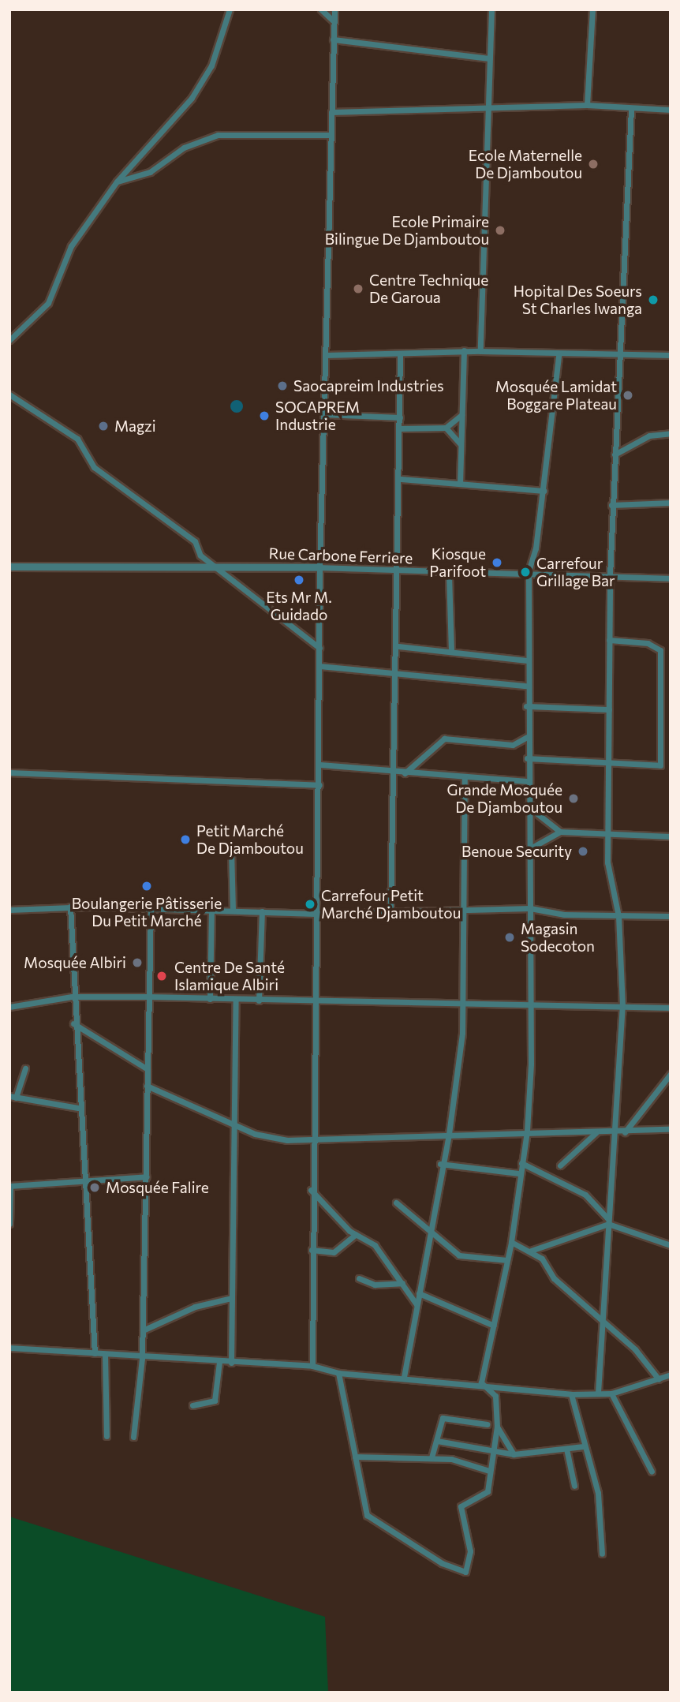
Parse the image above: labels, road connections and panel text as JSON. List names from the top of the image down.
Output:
{
  "streets": {
    "street": ["Rue Carbone Ferriere"]
  },
  "places": [
    "Ecole Maternelle De Djamboutou",
    "Ecole Primaire Bilingue De Djamboutou",
    "Centre Technique De Garoua",
    "Hopital Des Soeurs St Charles Iwanga",
    "Saocapreim Industries",
    "Mosquée Lamidat Boggare Plateau",
    "SOCAPREM Industrie",
    "Magzi",
    "Kiosque Parifoot",
    "Carrefour Grillage Bar",
    "Ets Mr M. Guidado",
    "Grande Mosquée De Djamboutou",
    "Petit Marché De Djamboutou",
    "Benoue Security",
    "Boulangerie Pâtisserie Du Petit Marché",
    "Carrefour Petit Marché Djamboutou",
    "Magasin Sodecoton",
    "Mosquée Albiri",
    "Centre De Santé Islamique Albiri",
    "Mosquée Falire"
  ]
}
